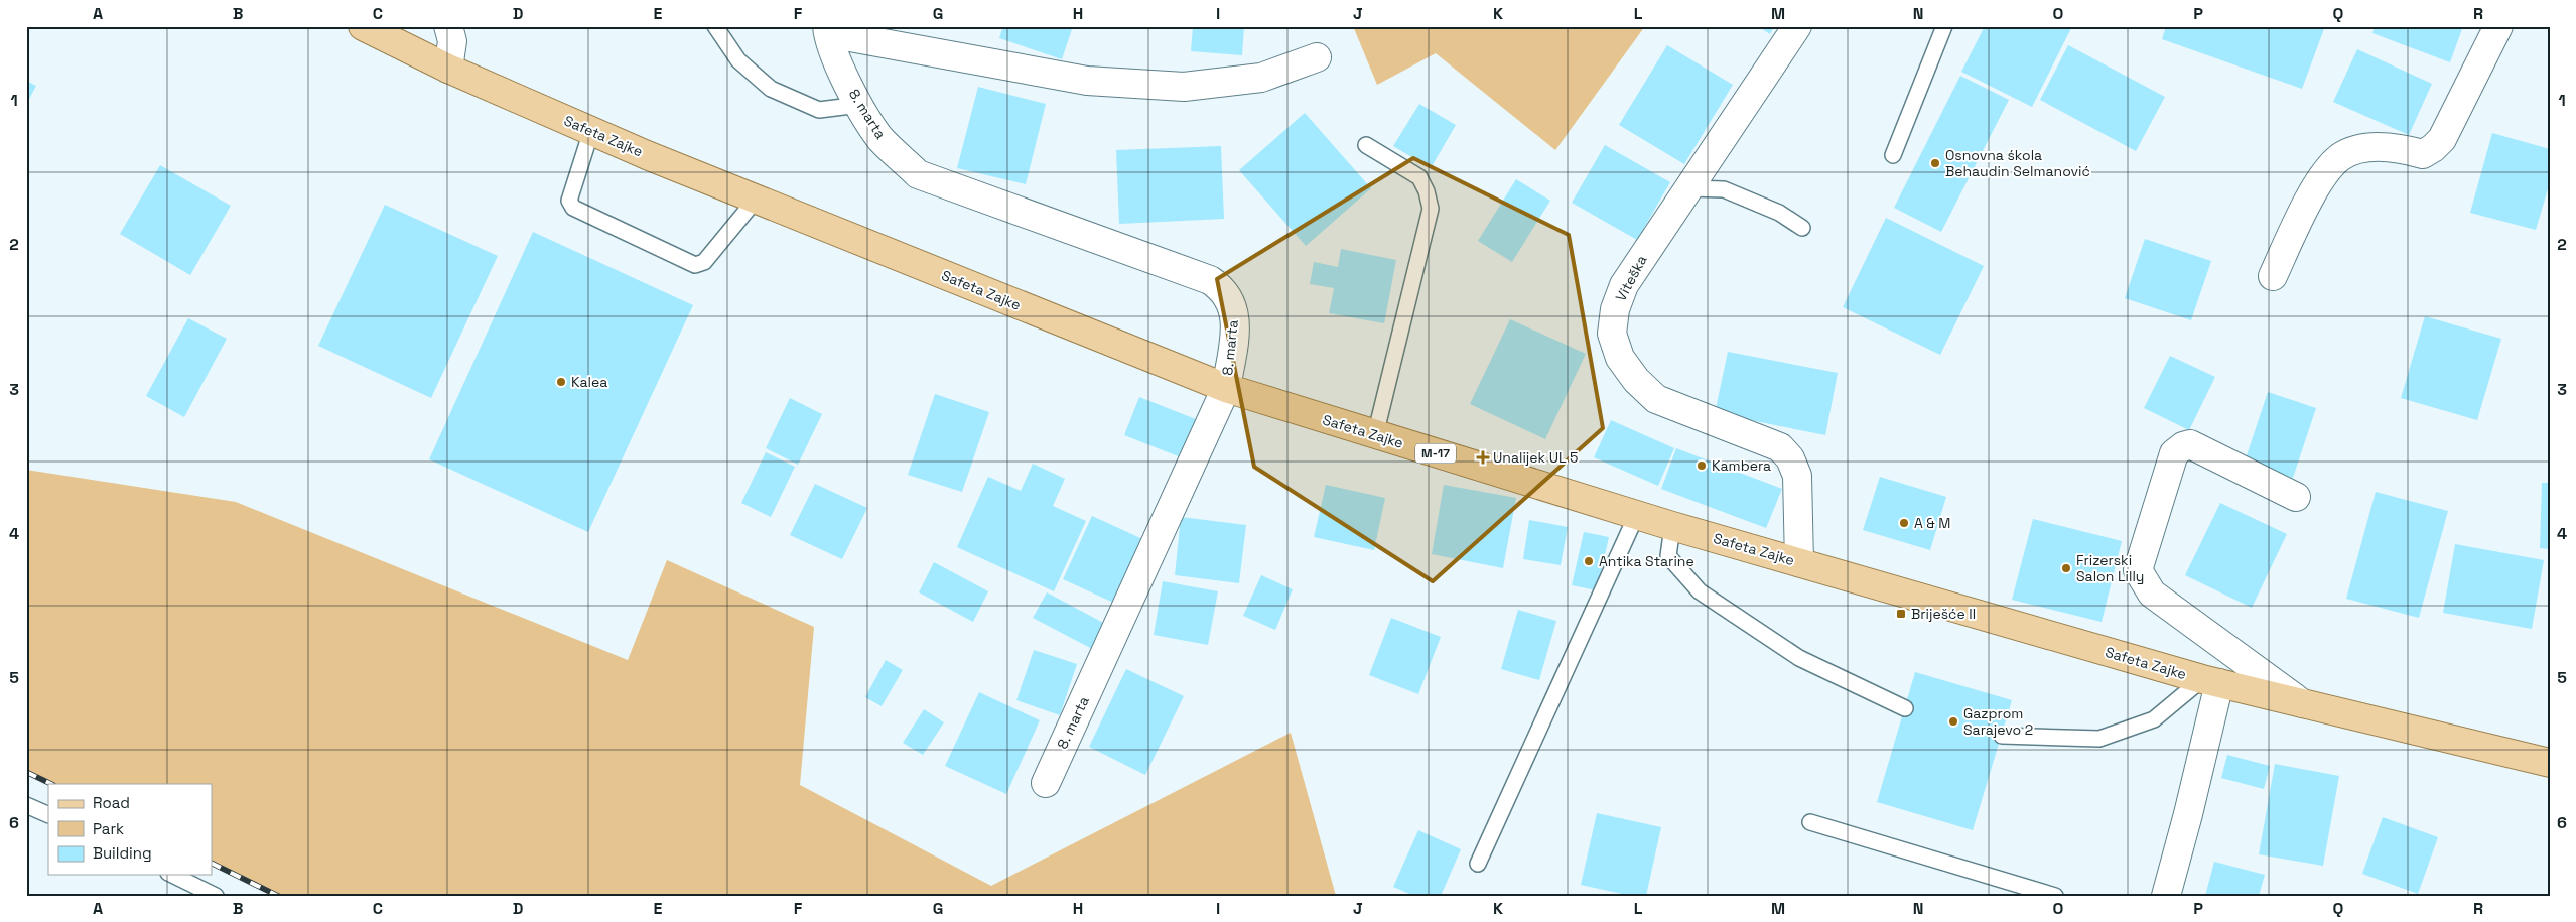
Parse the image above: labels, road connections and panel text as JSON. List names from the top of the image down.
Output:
{
  "streets": {
    "main road": ["Safeta Zajke", "M-17"],
    "street": ["8. marta", "Viteška"]
  },
  "crossings": [
    ["8. marta", "Safeta Zajke"],
    ["Safeta Zajke", "Viteška"]
  ],
  "places": {
    "other": [
      "Osnovna śkola Behaudin Selmanović",
      "Kalea",
      "Kambera",
      "A & M",
      "Antika Starine",
      "Frizerski Salon Lilly",
      "Gazprom Sarajevo 2"
    ],
    "health": ["Unalijek UL 5"],
    "transit": ["Briješće II"]
  },
  "legend": ["Road", "Park", "Building"],
  "grid": {
    "columns": [
      "A",
      "B",
      "C",
      "D",
      "E",
      "F",
      "G",
      "H",
      "I",
      "J",
      "K",
      "L",
      "M",
      "N",
      "O",
      "P",
      "Q",
      "R"
    ],
    "rows": [
      "1",
      "2",
      "3",
      "4",
      "5",
      "6"
    ]
  }
}
